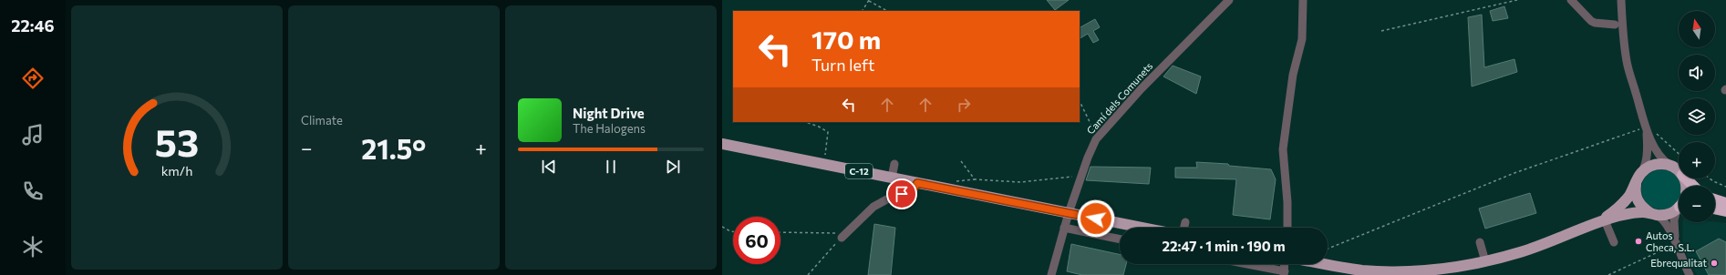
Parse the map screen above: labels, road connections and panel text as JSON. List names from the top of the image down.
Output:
{
  "streets": {
    "main road": ["C-12"],
    "street": ["Camí dels Comunets"]
  },
  "crossings": [
    ["Camí dels Comunets", "C-12"]
  ],
  "places": ["Autos Checa, S.L.", "Ebrequalitat"],
  "north": "top",
  "page": {
    "tabs": "22:46",
    "tile": "Climate",
    "map_buttons": ["+", "−"],
    "turn": ["170 m", "Turn left"],
    "song": ["Night Drive", "The Halogens"],
    "heat": ["−", "21.5°", "+"],
    "limit": "60",
    "trip": "22:47 · 1 min · 190 m",
    "gauge": ["53", "km/h"]
  }
}
